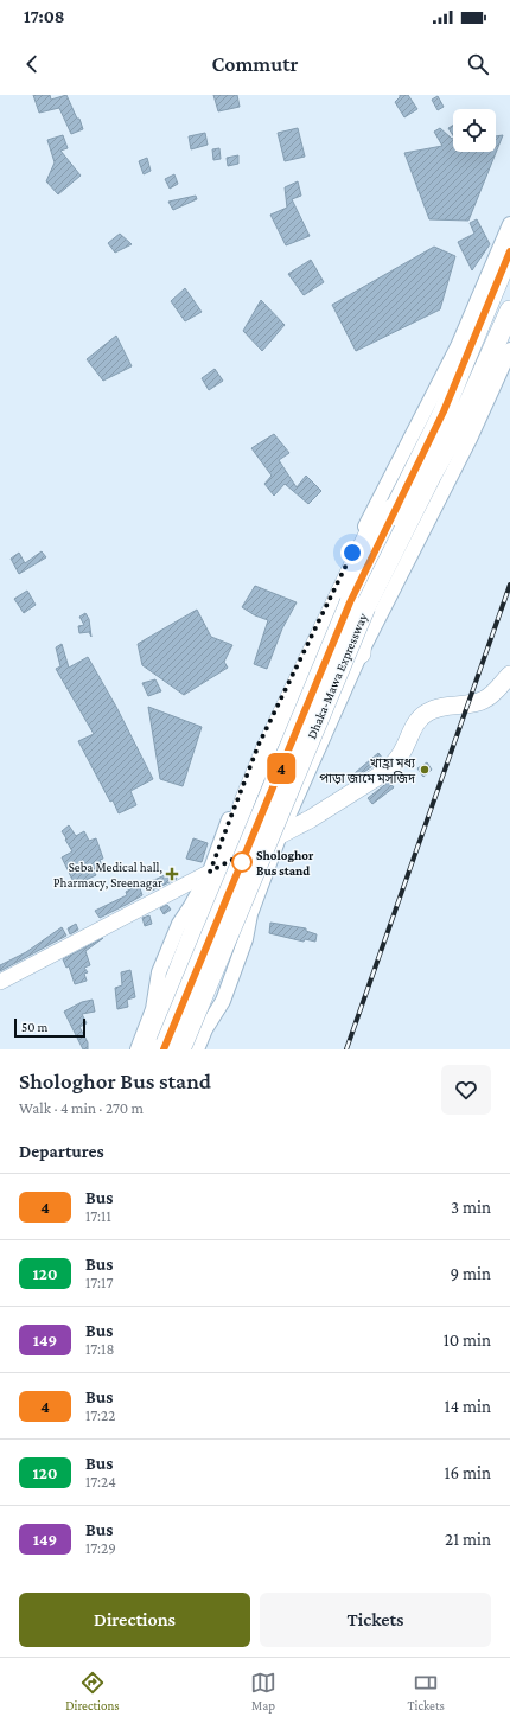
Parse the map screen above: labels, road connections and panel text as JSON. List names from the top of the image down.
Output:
{
  "streets": {
    "highway": ["Dhaka-Mawa Expressway"]
  },
  "places": {
    "other": ["খাহ্রা মধ্য পাড়া জামে মসজিদ", "Shologhor Bus stand"],
    "health": ["Seba Medical hall, Pharmacy, Sreenagar"]
  },
  "lines": ["bus line 4"],
  "scale_bar": "50 m",
  "page": {
    "status": "17:08",
    "header": "Commutr",
    "on_map": "4",
    "scale": "50 m",
    "heading": [
      ["Shologhor Bus stand", "Walk · 4 min · 270 m"],
      "Departures"
    ],
    "list": [
      {
        "mark": "4",
        "name": "Bus",
        "note": "17:11",
        "value": "3 min"
      },
      {
        "mark": "120",
        "name": "Bus",
        "note": "17:17",
        "value": "9 min"
      },
      {
        "mark": "149",
        "name": "Bus",
        "note": "17:18",
        "value": "10 min"
      },
      {
        "mark": "4",
        "name": "Bus",
        "note": "17:22",
        "value": "14 min"
      },
      {
        "mark": "120",
        "name": "Bus",
        "note": "17:24",
        "value": "16 min"
      },
      {
        "mark": "149",
        "name": "Bus",
        "note": "17:29",
        "value": "21 min"
      }
    ],
    "buttons": ["Directions", "Tickets"],
    "tabs": ["Directions", "Map", "Tickets"]
  }
}
